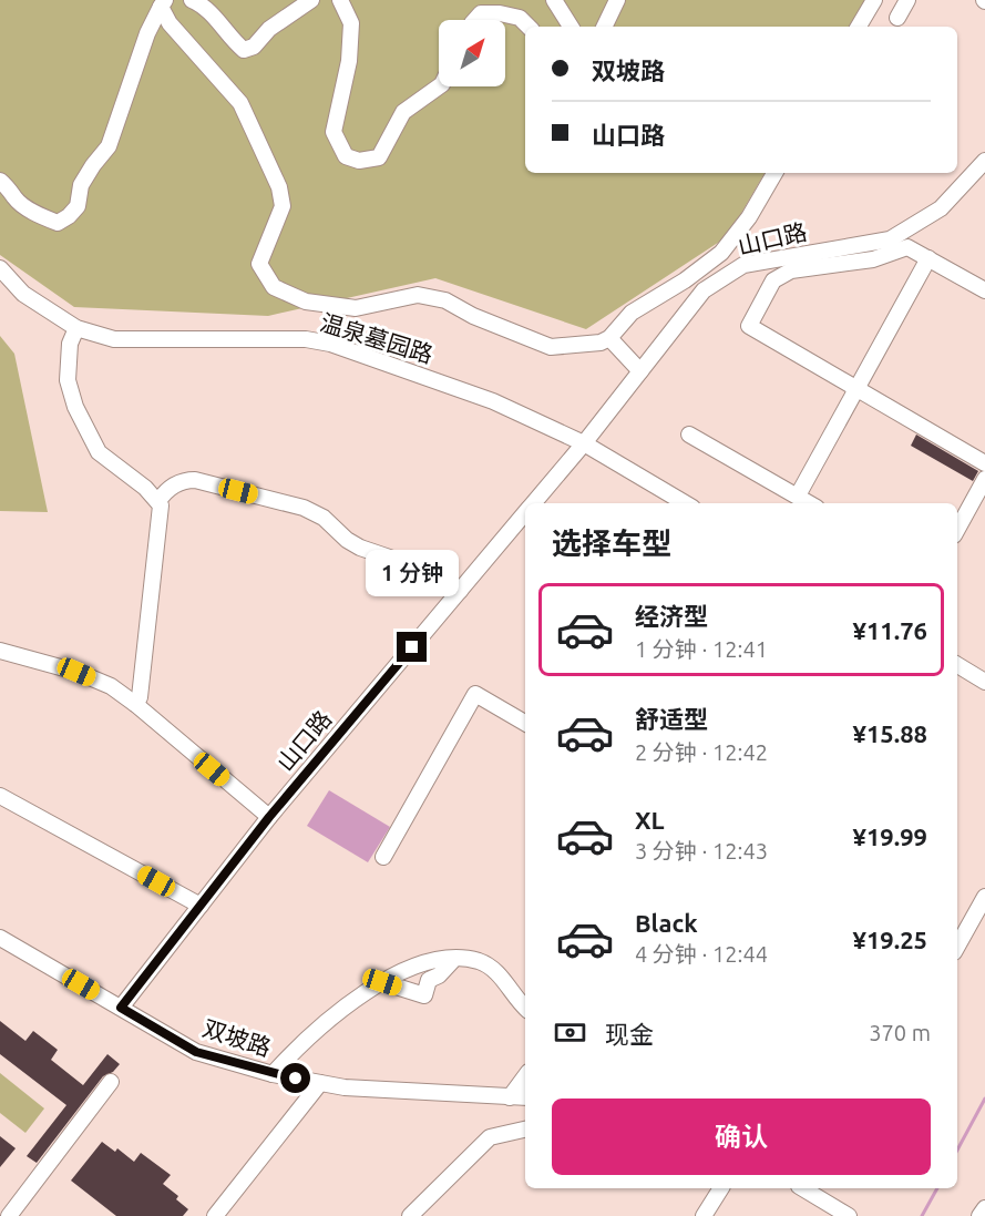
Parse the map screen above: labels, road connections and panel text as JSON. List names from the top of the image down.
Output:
{
  "streets": {
    "street": ["山口路", "温泉墓园路", "双坡路"]
  },
  "crossings": [
    ["山口路", "温泉墓园路"],
    ["山口路", "双坡路"]
  ],
  "north": "top right",
  "page": {
    "banner": ["双坡路", "山口路"],
    "heading": "选择车型",
    "bubble": "1 分钟",
    "list": [
      {
        "name": "经济型",
        "note": "1 分钟 · 12:41",
        "value": "¥11.76"
      },
      {
        "name": "舒适型",
        "note": "2 分钟 · 12:42",
        "value": "¥15.88"
      },
      {
        "name": "XL",
        "note": "3 分钟 · 12:43",
        "value": "¥19.99"
      },
      {
        "name": "Black",
        "note": "4 分钟 · 12:44",
        "value": "¥19.25"
      }
    ],
    "pay": ["现金", "370 m"],
    "buttons": "确认"
  }
}
